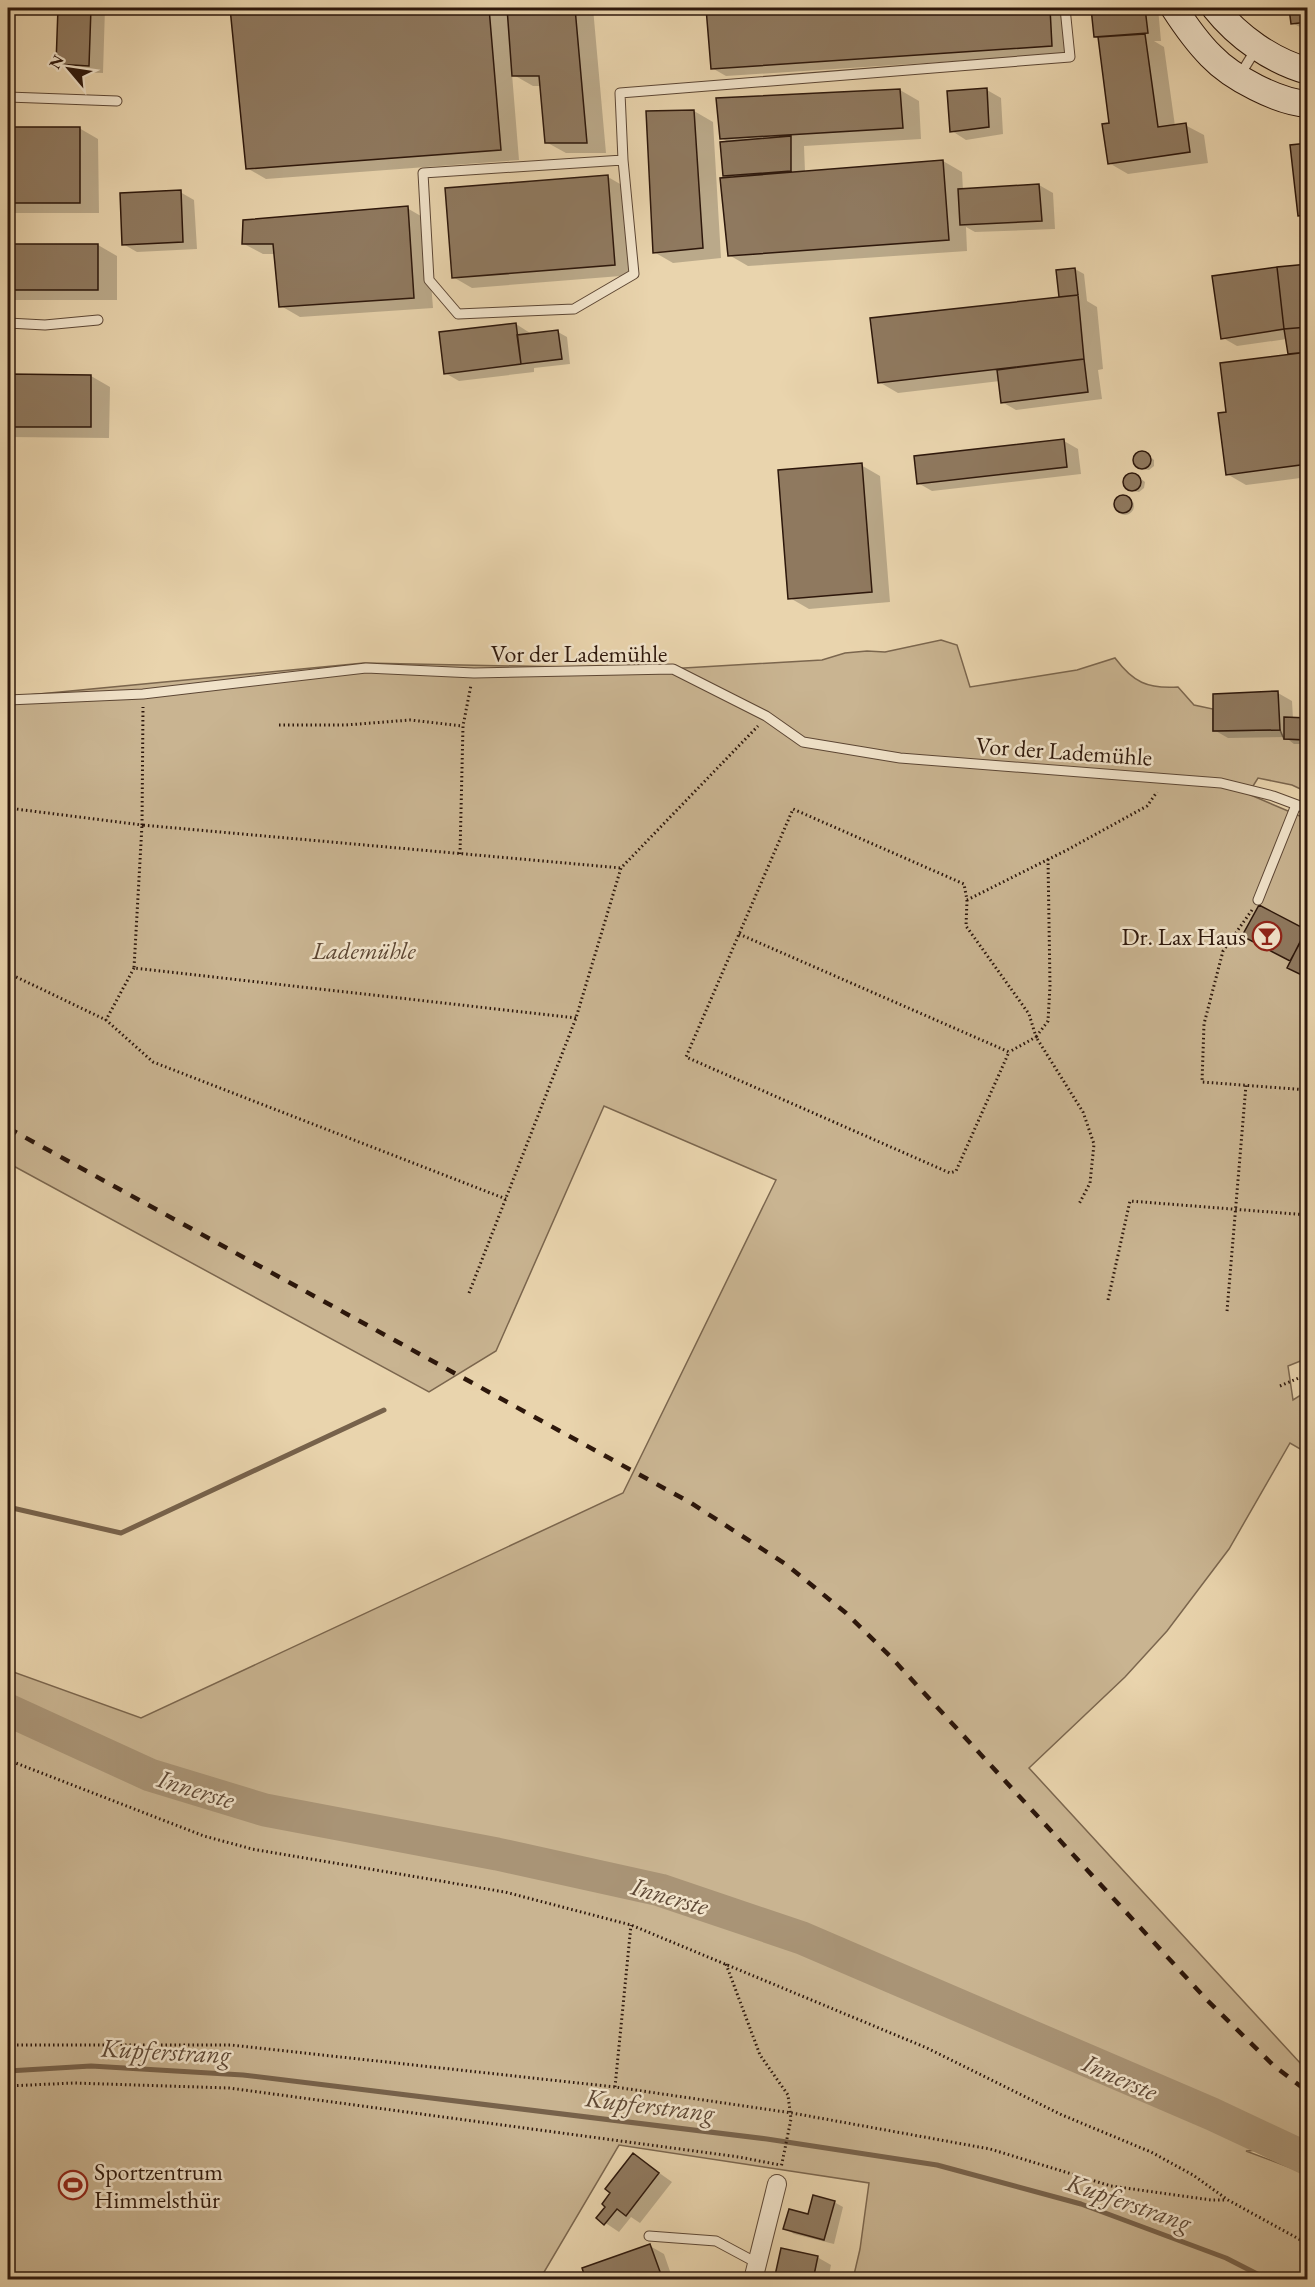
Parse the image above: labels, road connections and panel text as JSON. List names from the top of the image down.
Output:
{
  "streets": {
    "lane": ["Vor der Lademühle"]
  },
  "water": ["Innerste", "Kupferstrang"],
  "parks": ["Lademühle"],
  "places": {
    "bar": ["Dr. Lax Haus"],
    "sports": ["Sportzentrum Himmelsthür"]
  },
  "north": "top left"
}
